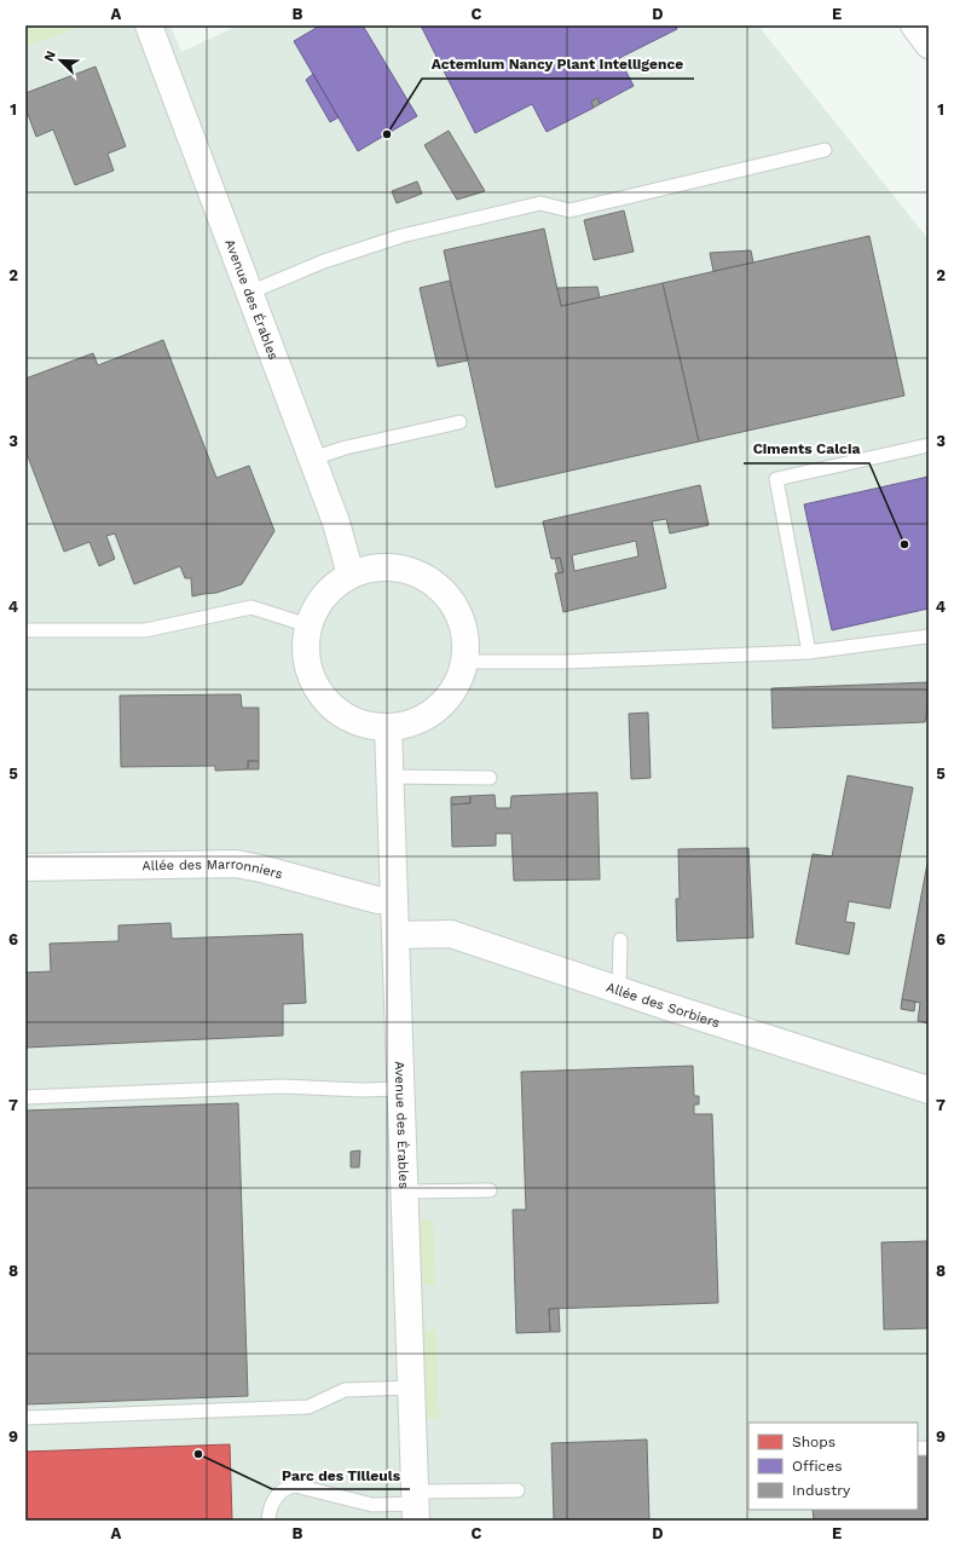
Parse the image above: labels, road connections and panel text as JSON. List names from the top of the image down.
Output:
{
  "streets": {
    "street": ["Avenue des Érables", "Allée des Marronniers", "Allée des Sorbiers"]
  },
  "crossings": [
    ["Avenue des Érables", "Allée des Marronniers"],
    ["Avenue des Érables", "Allée des Sorbiers"]
  ],
  "places": ["Actemium Nancy Plant Intelligence", "Ciments Calcia", "Parc des Tilleuls"],
  "legend": ["Shops", "Offices", "Industry"],
  "north": "top left",
  "grid": {
    "columns": [
      "A",
      "B",
      "C",
      "D",
      "E"
    ],
    "rows": [
      "1",
      "2",
      "3",
      "4",
      "5",
      "6",
      "7",
      "8",
      "9"
    ]
  }
}
